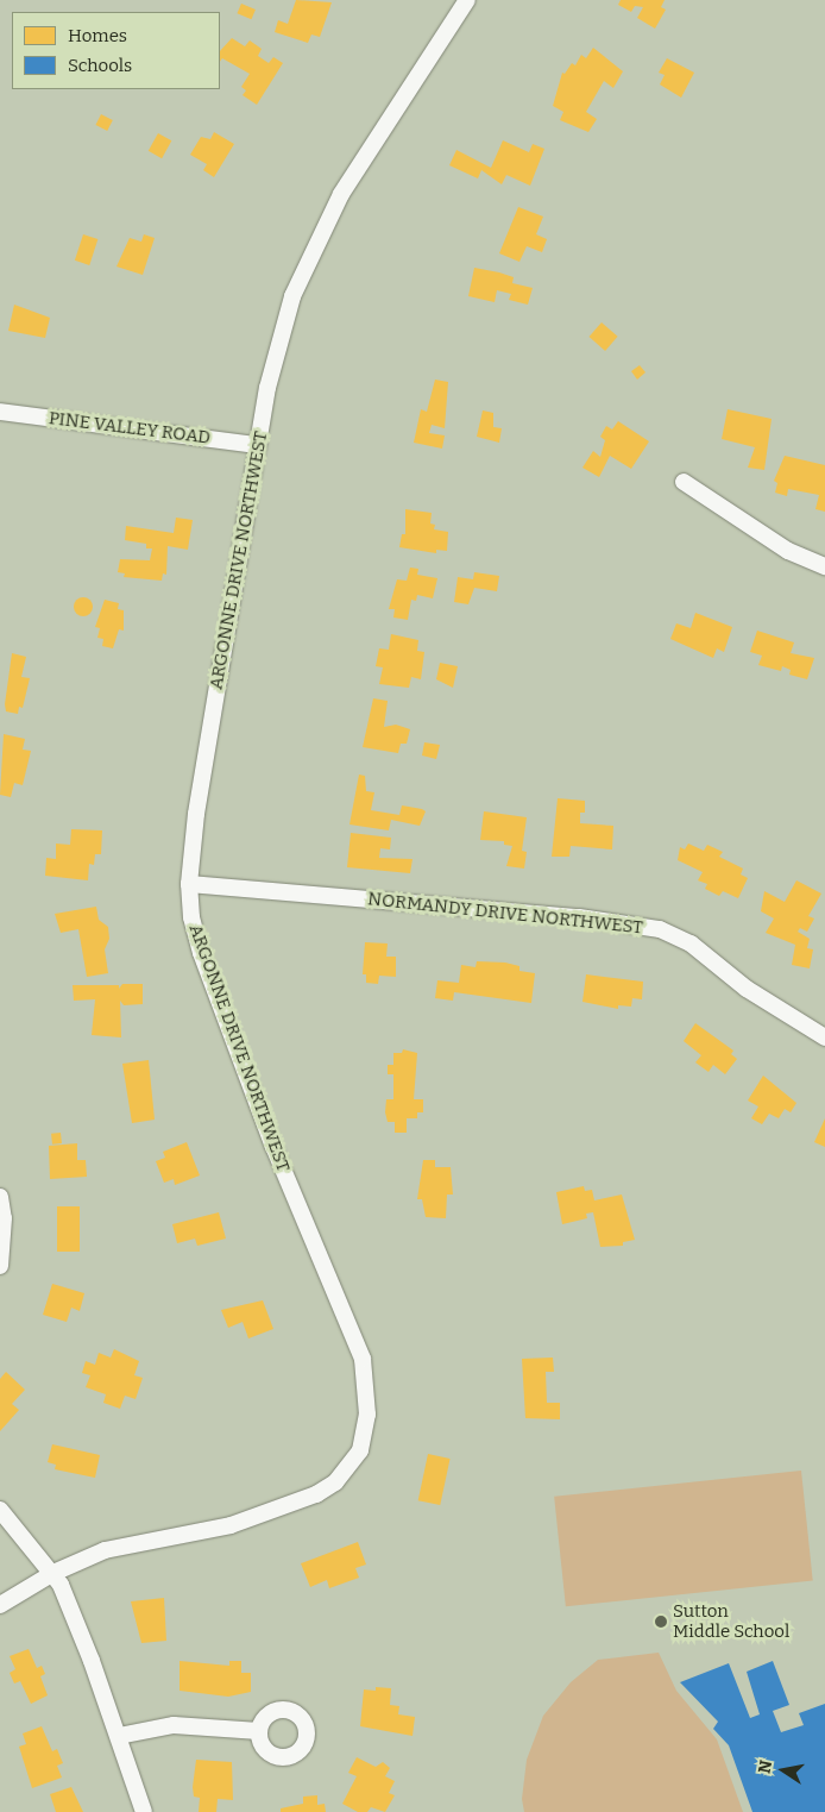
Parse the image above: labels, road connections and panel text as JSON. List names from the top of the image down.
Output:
{
  "streets": {
    "street": ["PINE VALLEY ROAD", "ARGONNE DRIVE NORTHWEST", "NORMANDY DRIVE NORTHWEST"]
  },
  "crossings": [
    ["PINE VALLEY ROAD", "ARGONNE DRIVE NORTHWEST"],
    ["ARGONNE DRIVE NORTHWEST", "NORMANDY DRIVE NORTHWEST"]
  ],
  "places": ["Sutton Middle School"],
  "legend": ["Homes", "Schools"],
  "north": "left"
}
